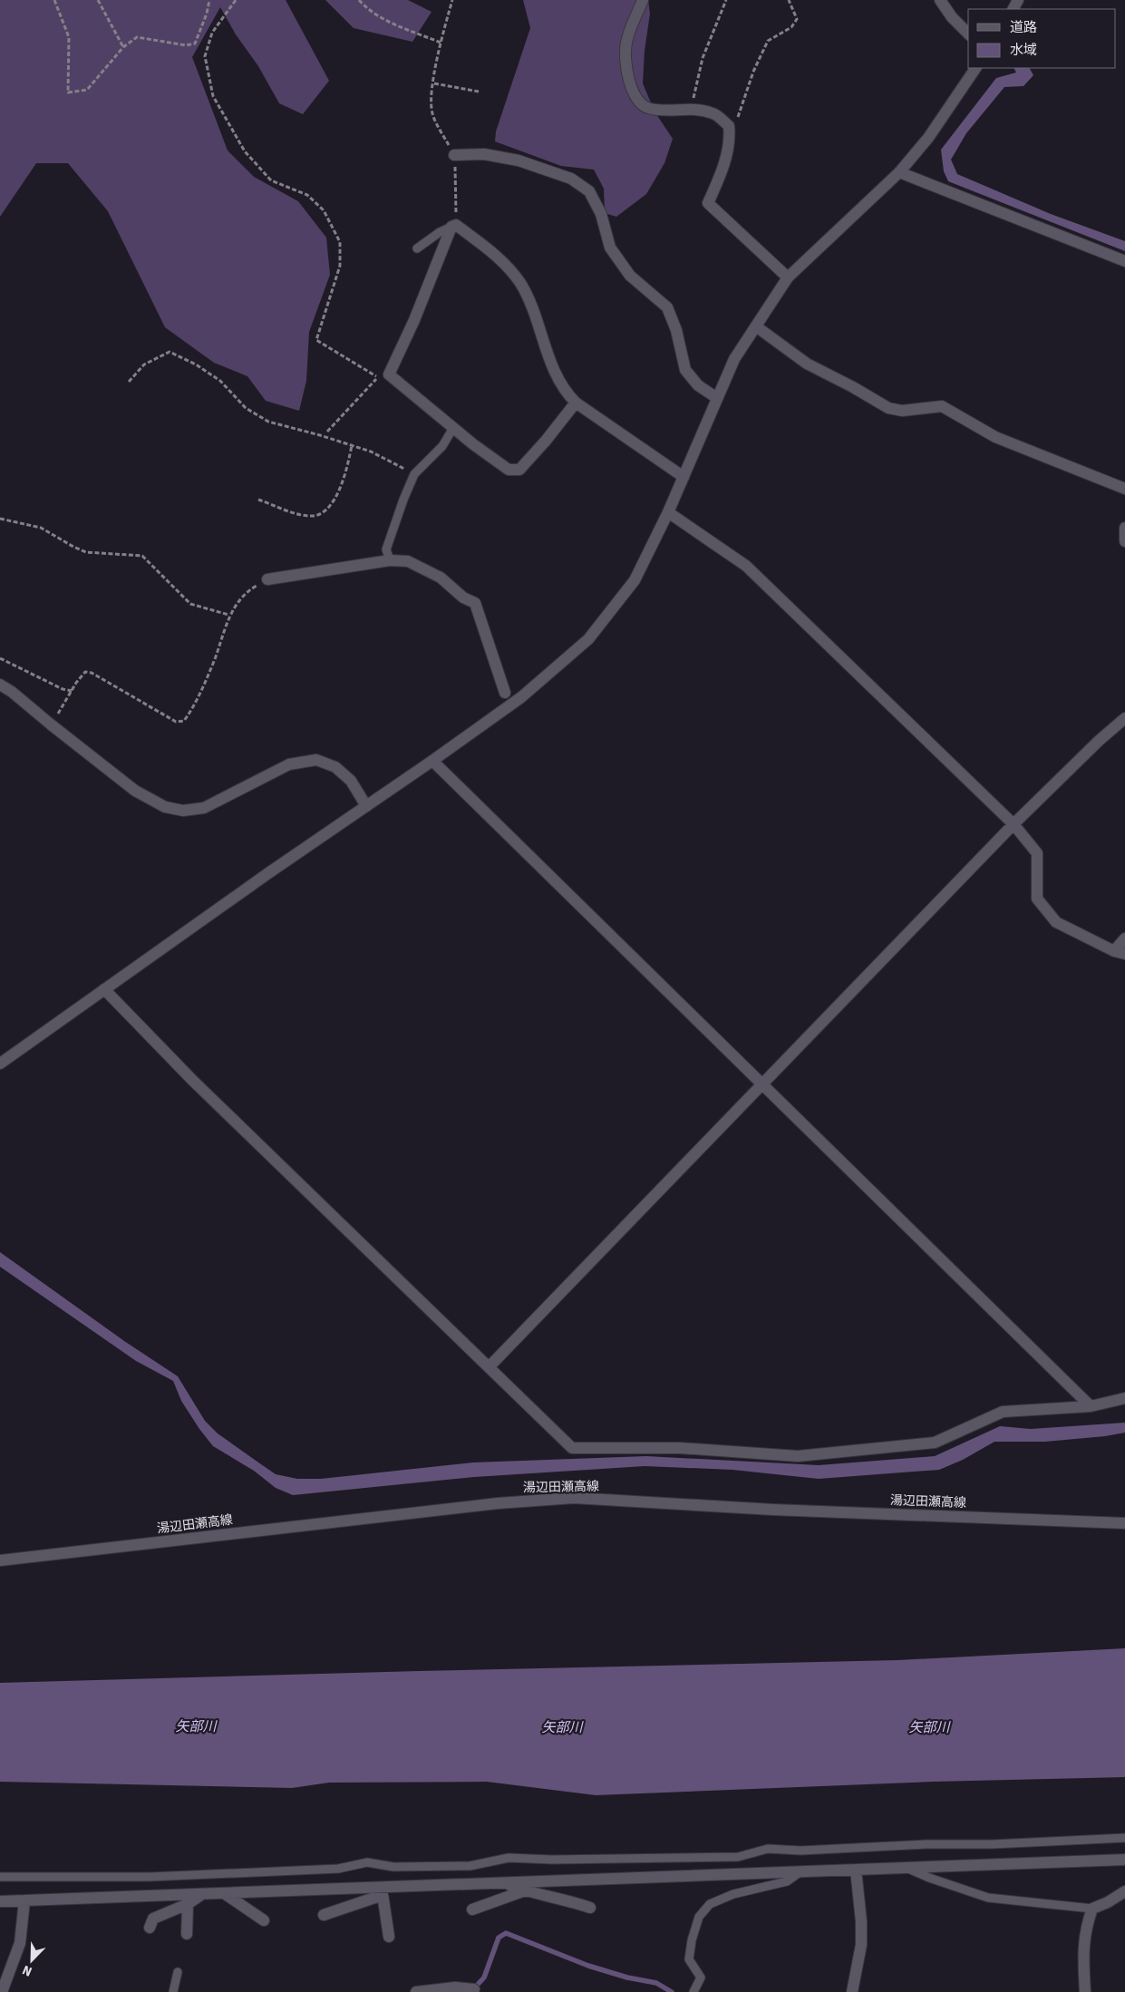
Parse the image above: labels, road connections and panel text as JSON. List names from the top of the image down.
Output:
{
  "streets": {
    "street": ["湯辺田瀬高線"]
  },
  "water": ["矢部川"],
  "legend": ["道路", "水域"],
  "north": "bottom left"
}
